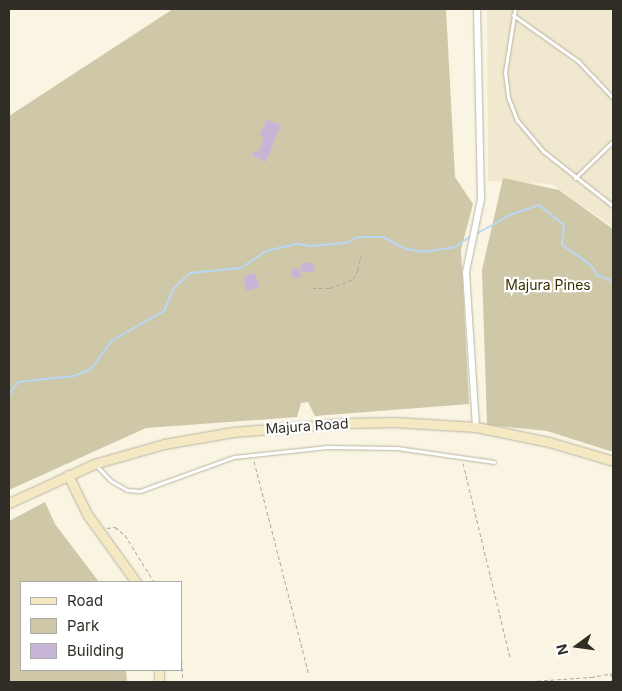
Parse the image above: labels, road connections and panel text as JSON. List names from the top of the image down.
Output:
{
  "streets": {
    "street": ["Majura Road"]
  },
  "parks": ["Majura Pines"],
  "legend": ["Road", "Park", "Building"],
  "north": "left"
}
